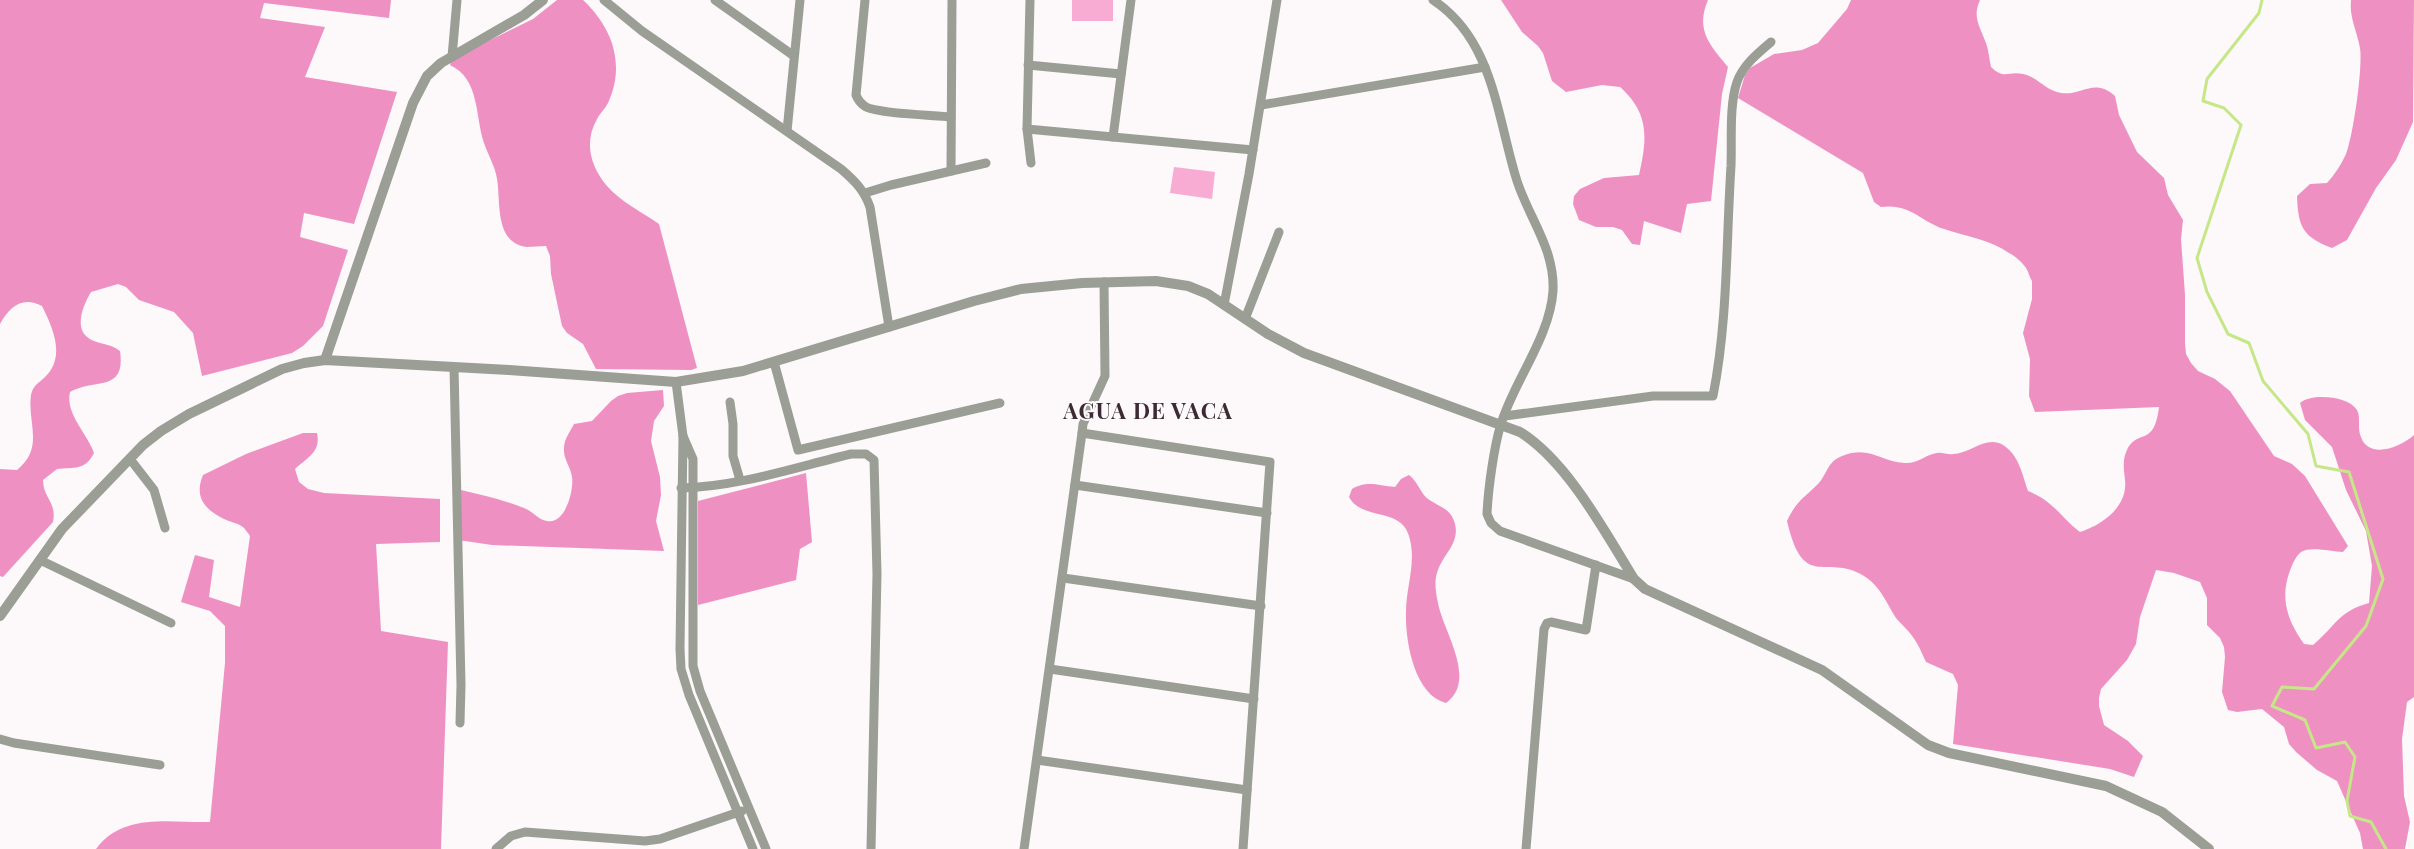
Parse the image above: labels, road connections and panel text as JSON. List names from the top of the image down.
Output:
{
  "districts": ["AGUA DE VACA"]
}
